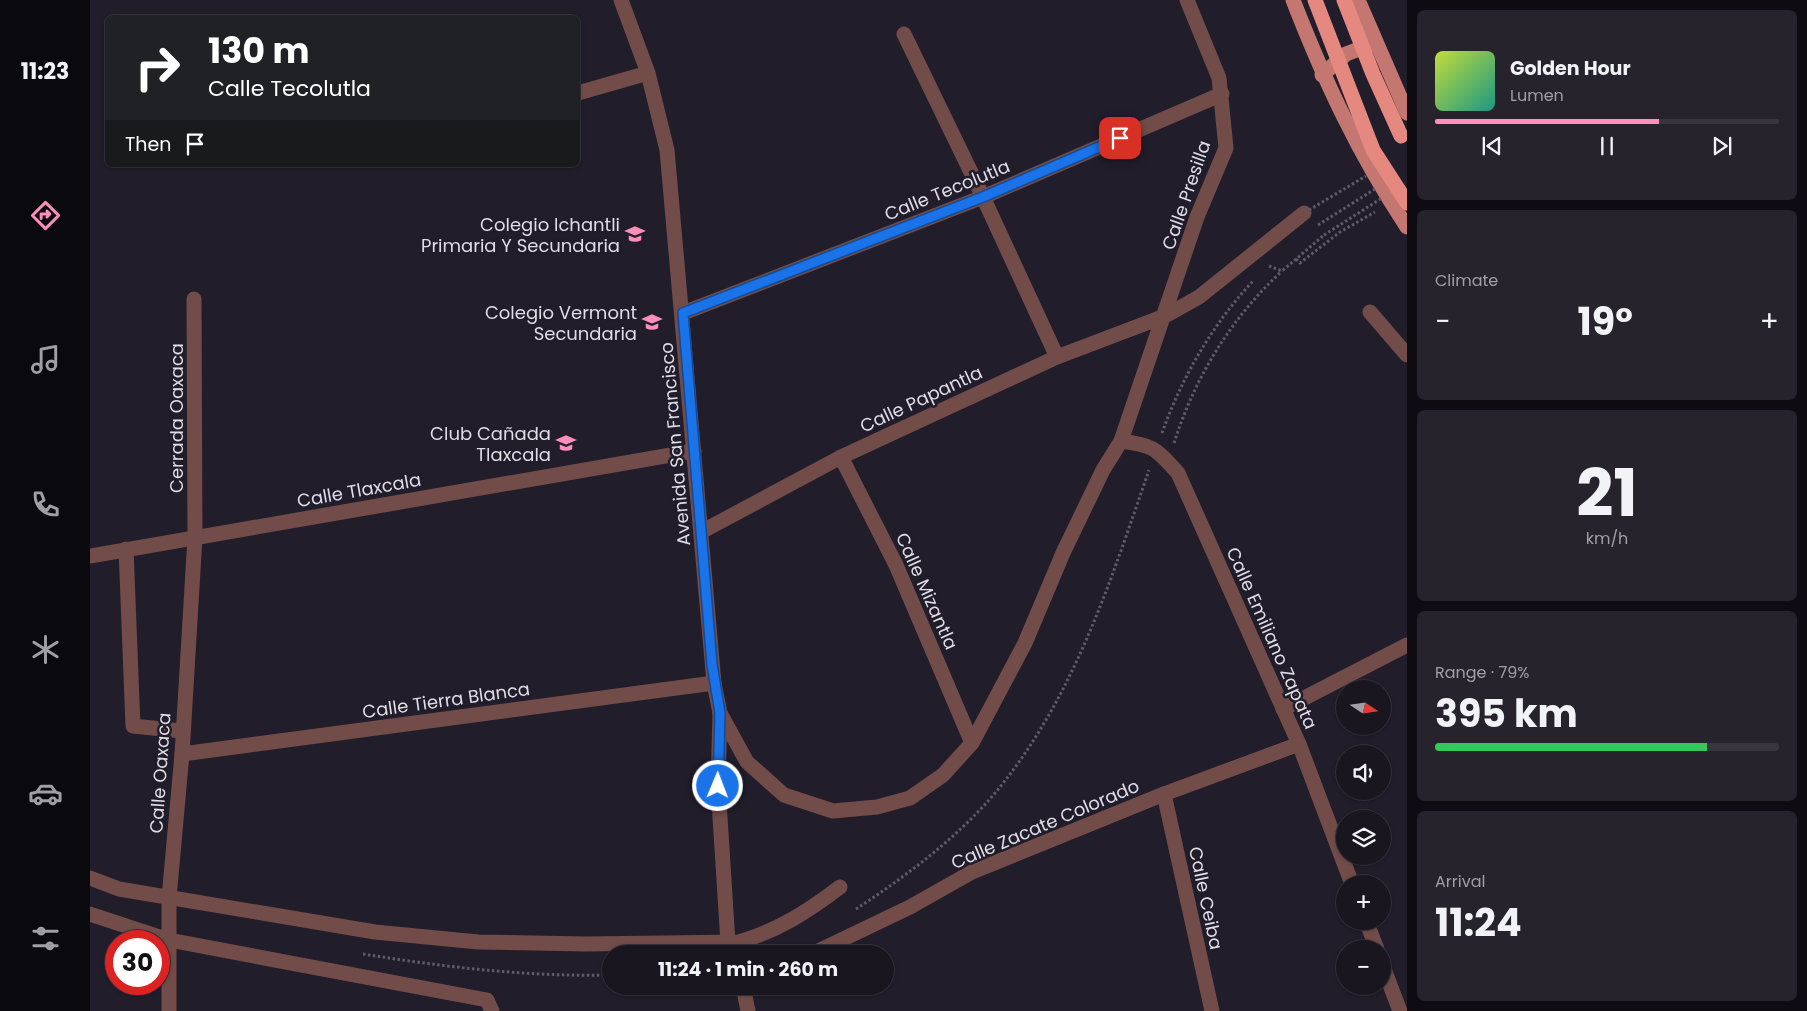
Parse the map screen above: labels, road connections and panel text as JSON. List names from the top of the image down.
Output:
{
  "streets": {
    "street": [
      "Calle Tecolutla",
      "Calle Presilla",
      "Calle Papantla",
      "Cerrada Oaxaca",
      "Avenida San Francisco",
      "Calle Tlaxcala",
      "Calle Mizantla",
      "Calle Emiliano Zapata",
      "Calle Tierra Blanca",
      "Calle Oaxaca",
      "Calle Zacate Colorado",
      "Calle Ceiba"
    ]
  },
  "crossings": [
    ["Calle Tecolutla", "Calle Presilla"],
    ["Calle Tecolutla", "Avenida San Francisco"],
    ["Calle Presilla", "Calle Papantla"],
    ["Calle Presilla", "Avenida San Francisco"],
    ["Calle Presilla", "Calle Emiliano Zapata"],
    ["Calle Papantla", "Avenida San Francisco"],
    ["Calle Papantla", "Calle Mizantla"],
    ["Cerrada Oaxaca", "Calle Tlaxcala"],
    ["Cerrada Oaxaca", "Calle Oaxaca"],
    ["Avenida San Francisco", "Calle Tlaxcala"],
    ["Avenida San Francisco", "Calle Mizantla"],
    ["Avenida San Francisco", "Calle Emiliano Zapata"],
    ["Avenida San Francisco", "Calle Tierra Blanca"],
    ["Calle Tlaxcala", "Calle Oaxaca"],
    ["Calle Emiliano Zapata", "Calle Zacate Colorado"],
    ["Calle Tierra Blanca", "Calle Oaxaca"],
    ["Calle Zacate Colorado", "Calle Ceiba"]
  ],
  "places": {
    "school or university": ["Colegio Ichantli Primaria Y Secundaria", "Colegio Vermont Secundaria", "Club Cañada Tlaxcala"]
  },
  "north": "right",
  "page": {
    "tabs": "11:23",
    "turn": ["130 m", "Calle Tecolutla"],
    "song": ["Golden Hour", "Lumen"],
    "then": "Then",
    "tile": [
      "Climate",
      ["21", "km/h"],
      ["Range · 79%", "395 km"],
      ["Arrival", "11:24"]
    ],
    "heat": ["−", "19°", "+"],
    "map_buttons": ["+", "−"],
    "limit": "30",
    "trip": "11:24 · 1 min · 260 m"
  }
}
